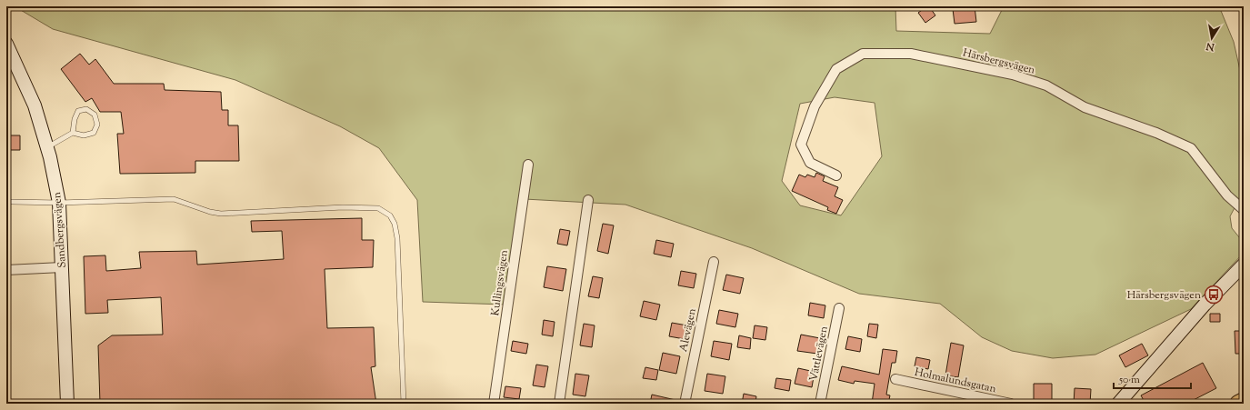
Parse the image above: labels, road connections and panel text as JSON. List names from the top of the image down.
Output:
{
  "streets": {
    "street": [
      "Härsbergsvägen",
      "Sandbergsvägen",
      "Kullingsvägen",
      "Alevägen",
      "Vättlevägen",
      "Holmalundsgatan"
    ]
  },
  "places": {
    "bus stop": ["Härsbergsvägen"]
  },
  "scale_bar": "50 m",
  "north": "bottom"
}
